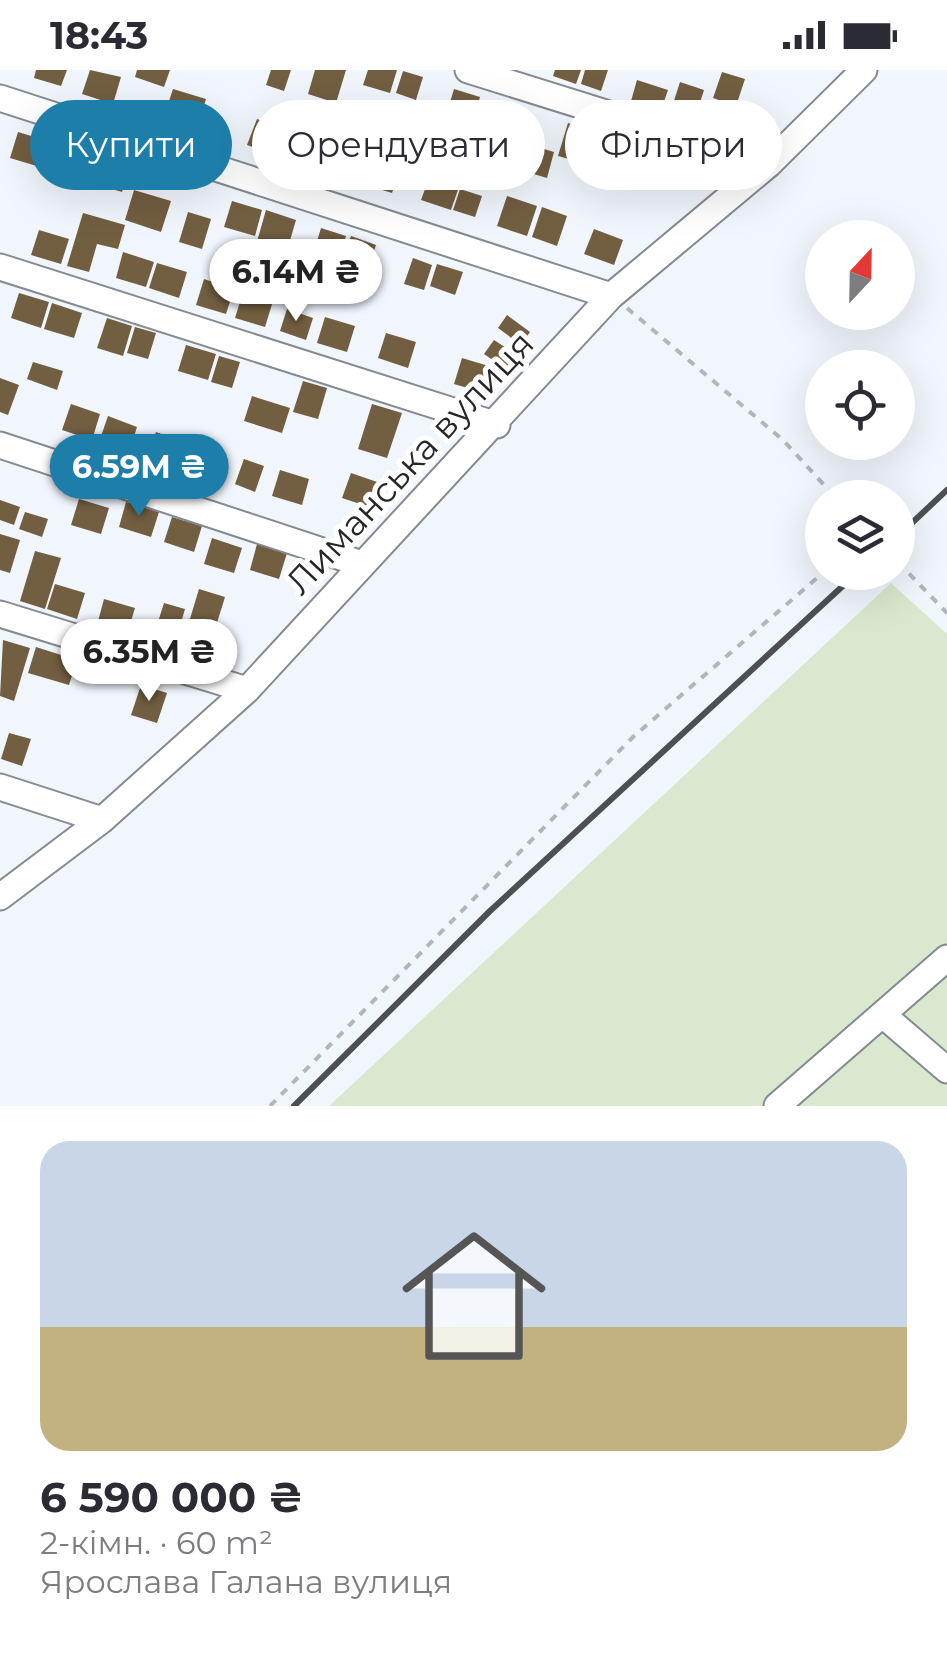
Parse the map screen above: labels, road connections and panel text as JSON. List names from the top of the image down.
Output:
{
  "streets": {
    "street": ["Лиманська вулиця"]
  },
  "north": "top",
  "page": {
    "status": "18:43",
    "chip": ["Купити", "Орендувати", "Фільтри"],
    "price": ["6.14M ₴", "6.59M ₴", "6.35M ₴"],
    "list": [
      {
        "name": "6 590 000 ₴",
        "note": "2-кімн. · 60 m² · Ярослава Галана вулиця"
      }
    ]
  }
}
